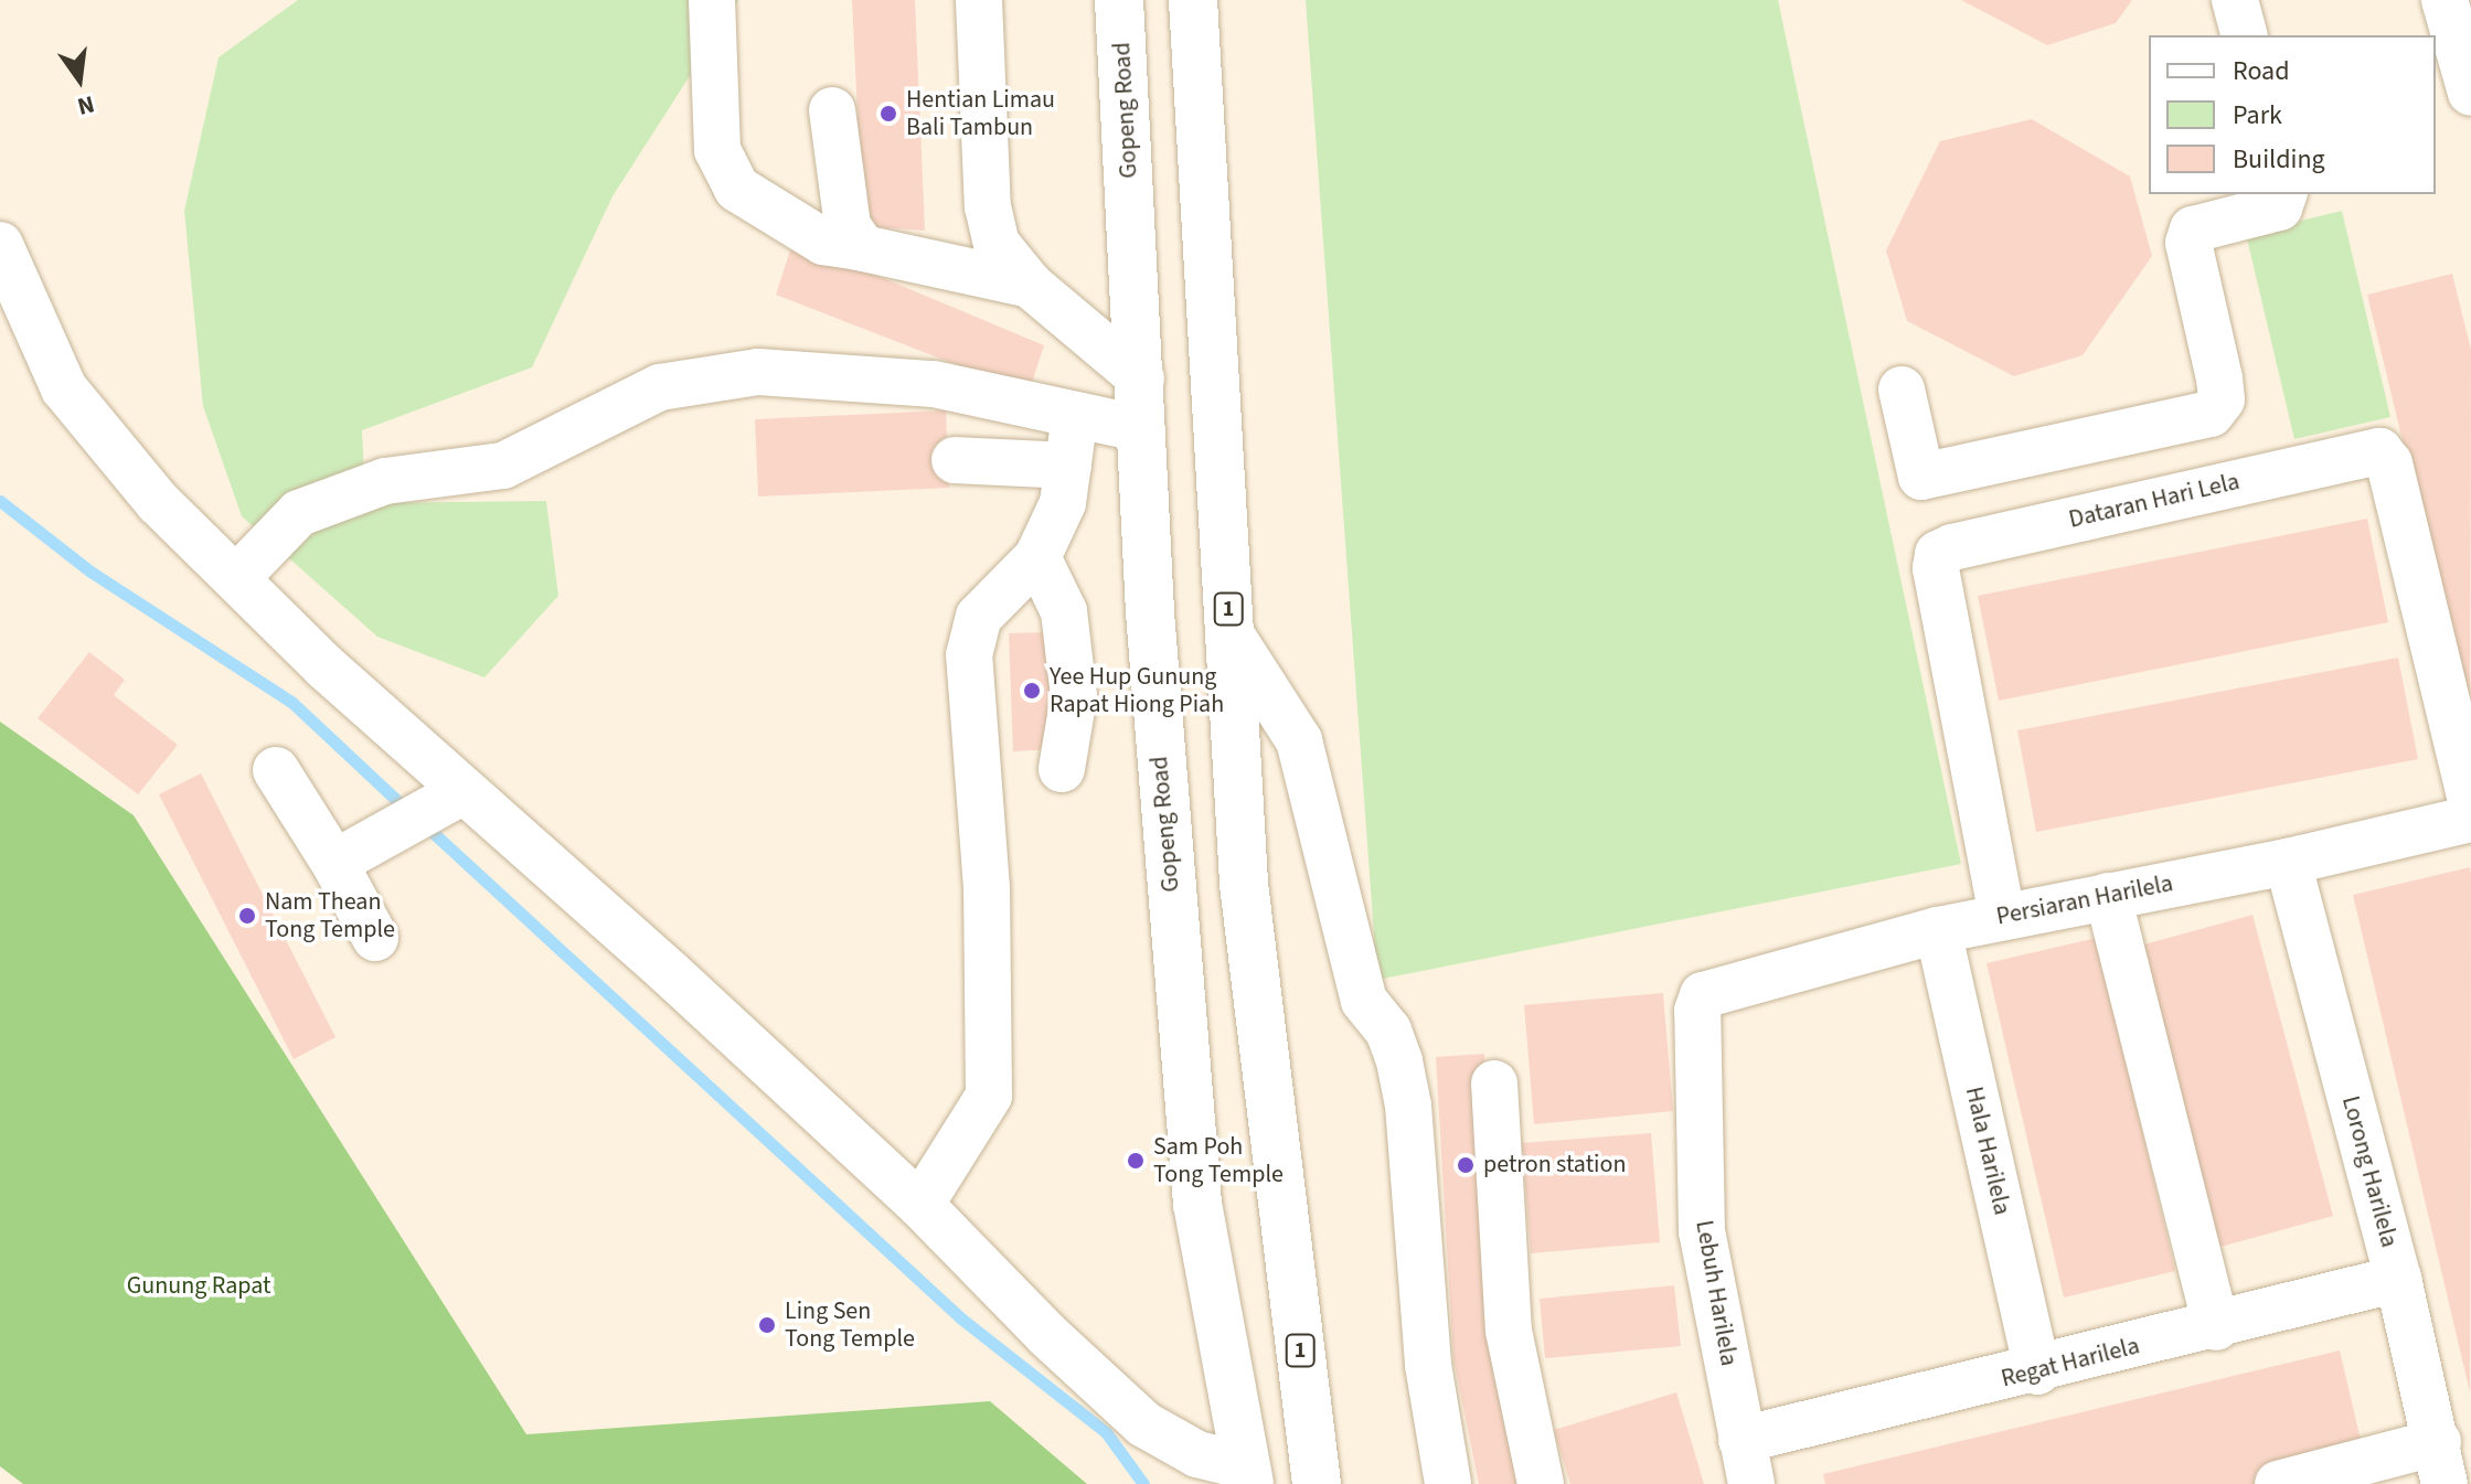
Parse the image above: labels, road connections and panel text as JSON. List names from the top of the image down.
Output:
{
  "streets": {
    "highway": ["Gopeng Road", "1"],
    "street": [
      "Dataran Hari Lela",
      "Persiaran Harilela",
      "Hala Harilela",
      "Lorong Harilela",
      "Lebuh Harilela",
      "Regat Harilela"
    ]
  },
  "crossings": [
    ["Dataran Hari Lela", "Persiaran Harilela"],
    ["Persiaran Harilela", "Hala Harilela"],
    ["Persiaran Harilela", "Lorong Harilela"],
    ["Persiaran Harilela", "Lebuh Harilela"],
    ["Hala Harilela", "Regat Harilela"],
    ["Lorong Harilela", "Regat Harilela"],
    ["Lebuh Harilela", "Regat Harilela"]
  ],
  "parks": ["Gunung Rapat"],
  "places": [
    "Hentian Limau Bali Tambun",
    "Yee Hup Gunung Rapat Hiong Piah",
    "Nam Thean Tong Temple",
    "Sam Poh Tong Temple",
    "petron station",
    "Ling Sen Tong Temple"
  ],
  "legend": ["Road", "Park", "Building"],
  "north": "bottom"
}
